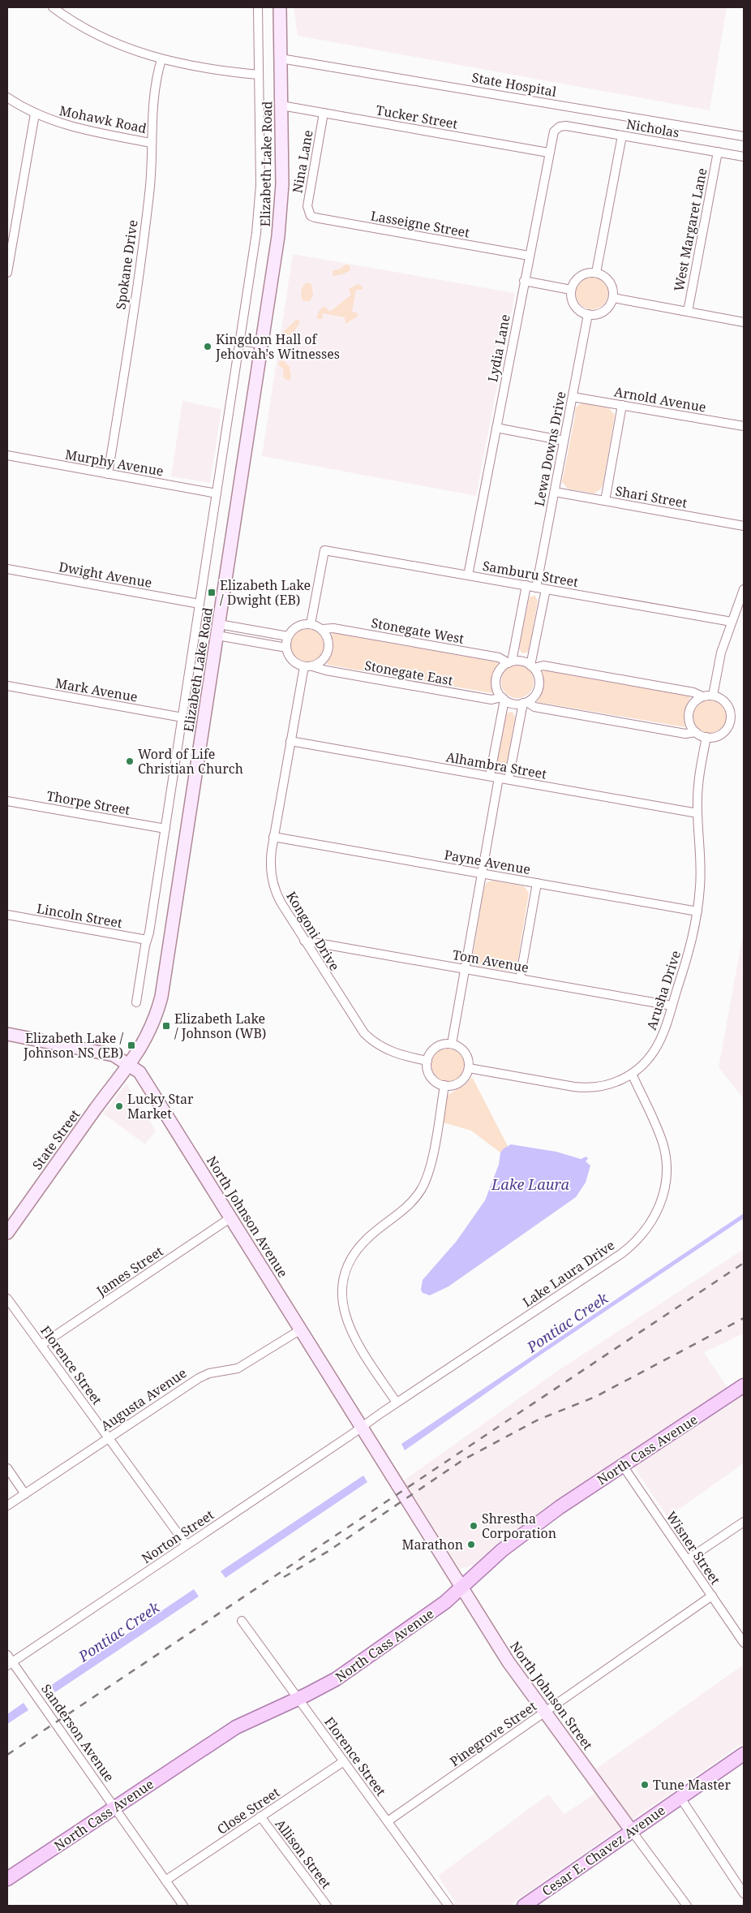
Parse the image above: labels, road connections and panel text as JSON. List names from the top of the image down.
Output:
{
  "streets": {
    "main road": [
      "Elizabeth Lake Road",
      "State Street",
      "North Johnson Avenue",
      "North Cass Avenue",
      "North Johnson Street",
      "Cesar E. Chavez Avenue"
    ],
    "street": [
      "State Hospital",
      "Tucker Street",
      "Mohawk Road",
      "Nicholas",
      "Nina Lane",
      "Lasseigne Street",
      "West Margaret Lane",
      "Spokane Drive",
      "Lydia Lane",
      "Arnold Avenue",
      "Lewa Downs Drive",
      "Murphy Avenue",
      "Shari Street",
      "Samburu Street",
      "Dwight Avenue",
      "Stonegate West",
      "Stonegate East",
      "Mark Avenue",
      "Alhambra Street",
      "Thorpe Street",
      "Payne Avenue",
      "Lincoln Street",
      "Kongoni Drive",
      "Tom Avenue",
      "Arusha Drive",
      "James Street",
      "Lake Laura Drive",
      "Florence Street",
      "Augusta Avenue",
      "Norton Street",
      "Wisner Street",
      "Sanderson Avenue",
      "Pinegrove Street",
      "Close Street",
      "Allison Street"
    ]
  },
  "crossings": [
    ["State Hospital", "Elizabeth Lake Road"],
    ["Tucker Street", "Nina Lane"],
    ["Tucker Street", "Elizabeth Lake Road"],
    ["Tucker Street", "Lydia Lane"],
    ["Mohawk Road", "Spokane Drive"],
    ["Nicholas", "West Margaret Lane"],
    ["Nicholas", "Lydia Lane"],
    ["Nina Lane", "Lasseigne Street"],
    ["Elizabeth Lake Road", "Murphy Avenue"],
    ["Elizabeth Lake Road", "Dwight Avenue"],
    ["Elizabeth Lake Road", "Mark Avenue"],
    ["Elizabeth Lake Road", "Thorpe Street"],
    ["Elizabeth Lake Road", "Lincoln Street"],
    ["Elizabeth Lake Road", "State Street"],
    ["Elizabeth Lake Road", "North Johnson Avenue"],
    ["Lasseigne Street", "Lydia Lane"],
    ["Spokane Drive", "Murphy Avenue"],
    ["Lydia Lane", "Samburu Street"],
    ["Arnold Avenue", "Lewa Downs Drive"],
    ["Lewa Downs Drive", "Shari Street"],
    ["Lewa Downs Drive", "Samburu Street"],
    ["Samburu Street", "Stonegate West"],
    ["Samburu Street", "Stonegate East"],
    ["Samburu Street", "Kongoni Drive"],
    ["Stonegate West", "Stonegate East"],
    ["Stonegate West", "Kongoni Drive"],
    ["Stonegate East", "Kongoni Drive"],
    ["Alhambra Street", "Kongoni Drive"],
    ["Alhambra Street", "Arusha Drive"],
    ["Payne Avenue", "Kongoni Drive"],
    ["Payne Avenue", "Arusha Drive"],
    ["Kongoni Drive", "Tom Avenue"],
    ["Kongoni Drive", "Arusha Drive"],
    ["Tom Avenue", "Arusha Drive"],
    ["Arusha Drive", "Lake Laura Drive"],
    ["State Street", "North Johnson Avenue"],
    ["North Johnson Avenue", "James Street"],
    ["North Johnson Avenue", "Lake Laura Drive"],
    ["North Johnson Avenue", "Augusta Avenue"],
    ["North Johnson Avenue", "Norton Street"],
    ["North Johnson Avenue", "North Johnson Street"],
    ["James Street", "Florence Street"],
    ["Lake Laura Drive", "Norton Street"],
    ["Florence Street", "Augusta Avenue"],
    ["Florence Street", "North Cass Avenue"],
    ["Florence Street", "Norton Street"],
    ["Florence Street", "Pinegrove Street"],
    ["Florence Street", "Close Street"],
    ["North Cass Avenue", "Wisner Street"],
    ["North Cass Avenue", "North Johnson Street"],
    ["North Cass Avenue", "Sanderson Avenue"],
    ["Norton Street", "Sanderson Avenue"],
    ["Wisner Street", "Pinegrove Street"],
    ["North Johnson Street", "Pinegrove Street"],
    ["North Johnson Street", "Cesar E. Chavez Avenue"],
    ["Sanderson Avenue", "Close Street"],
    ["Close Street", "Allison Street"]
  ],
  "water": ["Lake Laura", "Pontiac Creek"],
  "places": {
    "other": [
      "Kingdom Hall of Jehovah's Witnesses",
      "Word of Life Christian Church",
      "Lucky Star Market",
      "Shrestha Corporation",
      "Marathon",
      "Tune Master"
    ],
    "transit": ["Elizabeth Lake / Dwight (EB)", "Elizabeth Lake / Johnson (WB)", "Elizabeth Lake / Johnson NS (EB)"]
  }
}
